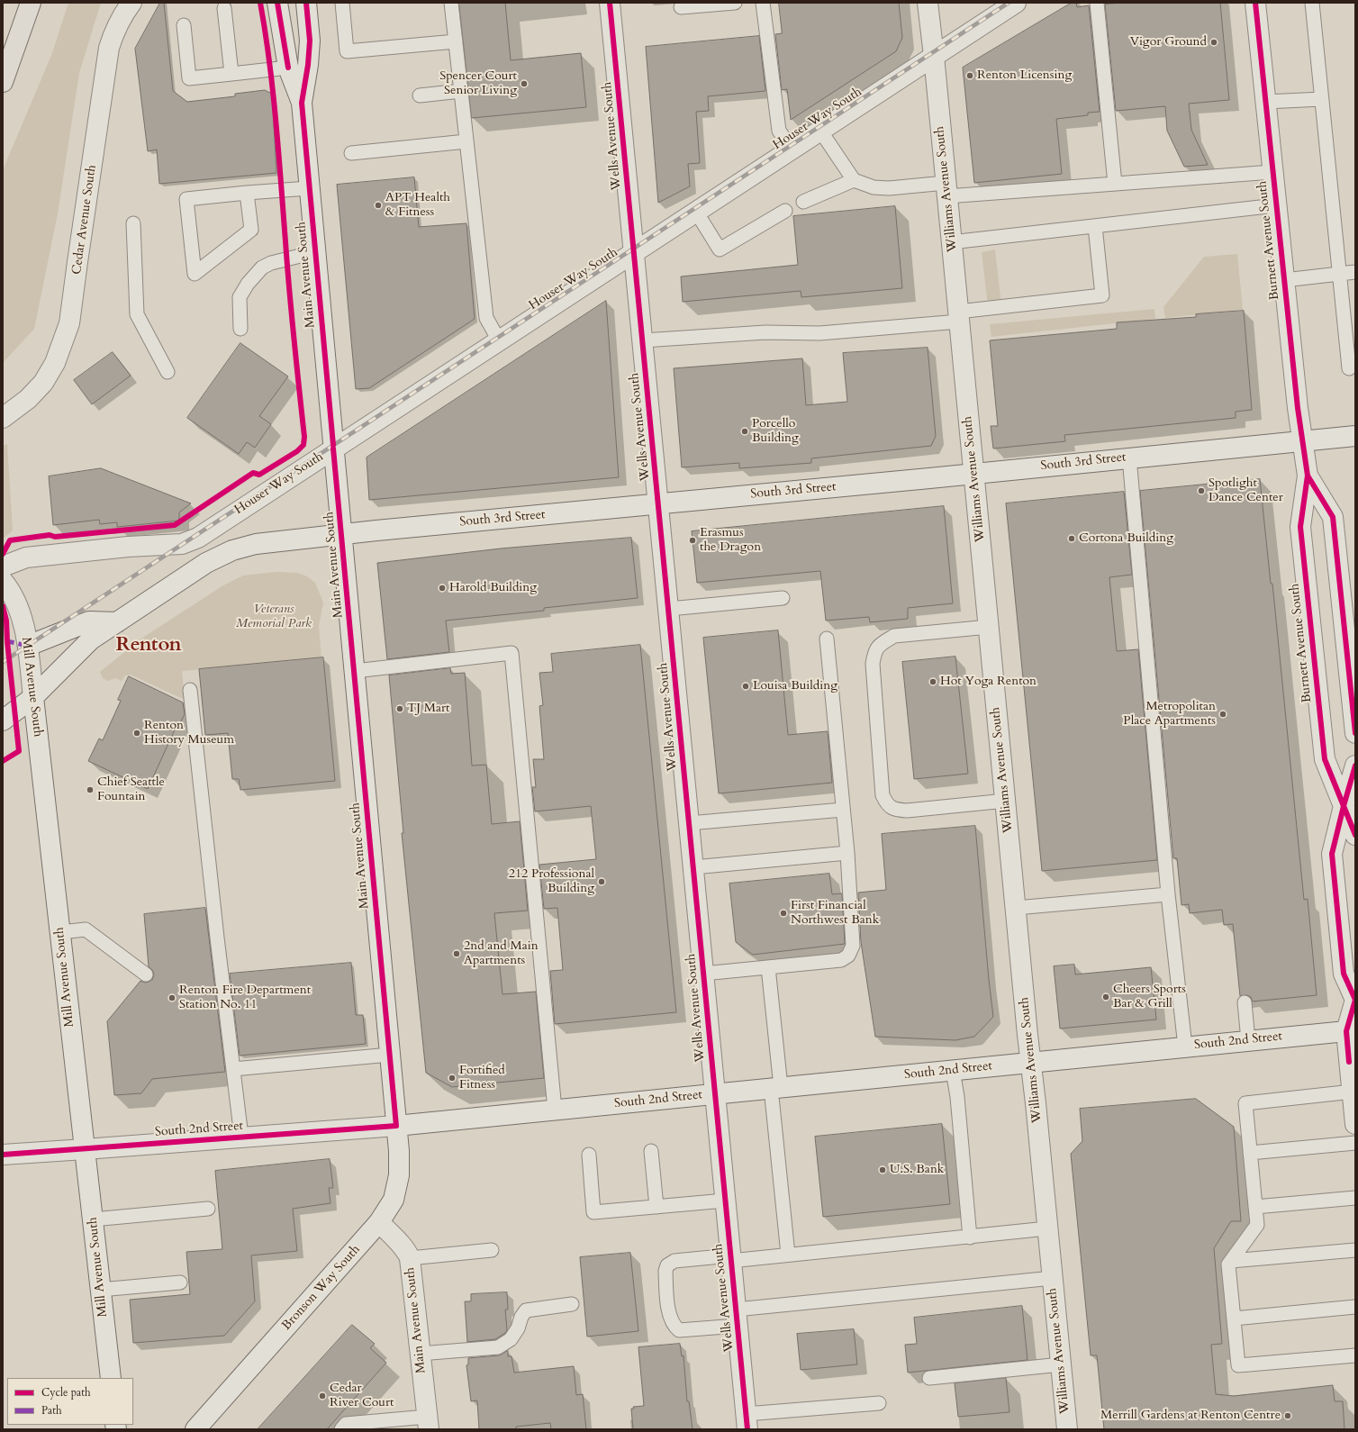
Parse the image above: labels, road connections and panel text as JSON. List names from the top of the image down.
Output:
{
  "streets": {
    "street": [
      "Houser Way South",
      "Wells Avenue South",
      "Williams Avenue South",
      "Cedar Avenue South",
      "Burnett Avenue South",
      "Main Avenue South",
      "South 3rd Street",
      "Mill Avenue South",
      "South 2nd Street",
      "Bronson Way South"
    ]
  },
  "crossings": [
    ["Houser Way South", "Wells Avenue South"],
    ["Houser Way South", "Williams Avenue South"],
    ["Houser Way South", "Main Avenue South"],
    ["Wells Avenue South", "South 3rd Street"],
    ["Wells Avenue South", "South 2nd Street"],
    ["Williams Avenue South", "South 3rd Street"],
    ["Williams Avenue South", "South 2nd Street"],
    ["Burnett Avenue South", "South 3rd Street"],
    ["Main Avenue South", "South 3rd Street"],
    ["Main Avenue South", "South 2nd Street"],
    ["Main Avenue South", "Bronson Way South"],
    ["Mill Avenue South", "South 2nd Street"],
    ["South 2nd Street", "Bronson Way South"]
  ],
  "districts": ["Renton"],
  "parks": ["Veterans Memorial Park"],
  "places": [
    "Vigor Ground",
    "Renton Licensing",
    "Spencer Court Senior Living",
    "APT Health & Fitness",
    "Porcello Building",
    "Spotlight Dance Center",
    "Cortona Building",
    "Erasmus the Dragon",
    "Harold Building",
    "Hot Yoga Renton",
    "Louisa Building",
    "TJ Mart",
    "Metropolitan Place Apartments",
    "Renton History Museum",
    "Chief Seattle Fountain",
    "212 Professional Building",
    "First Financial Northwest Bank",
    "2nd and Main Apartments",
    "Cheers Sports Bar & Grill",
    "Renton Fire Department Station No. 11",
    "Fortified Fitness",
    "U.S. Bank",
    "Cedar River Court",
    "Merrill Gardens at Renton Centre"
  ],
  "legend": ["Cycle path", "Path"]
}
